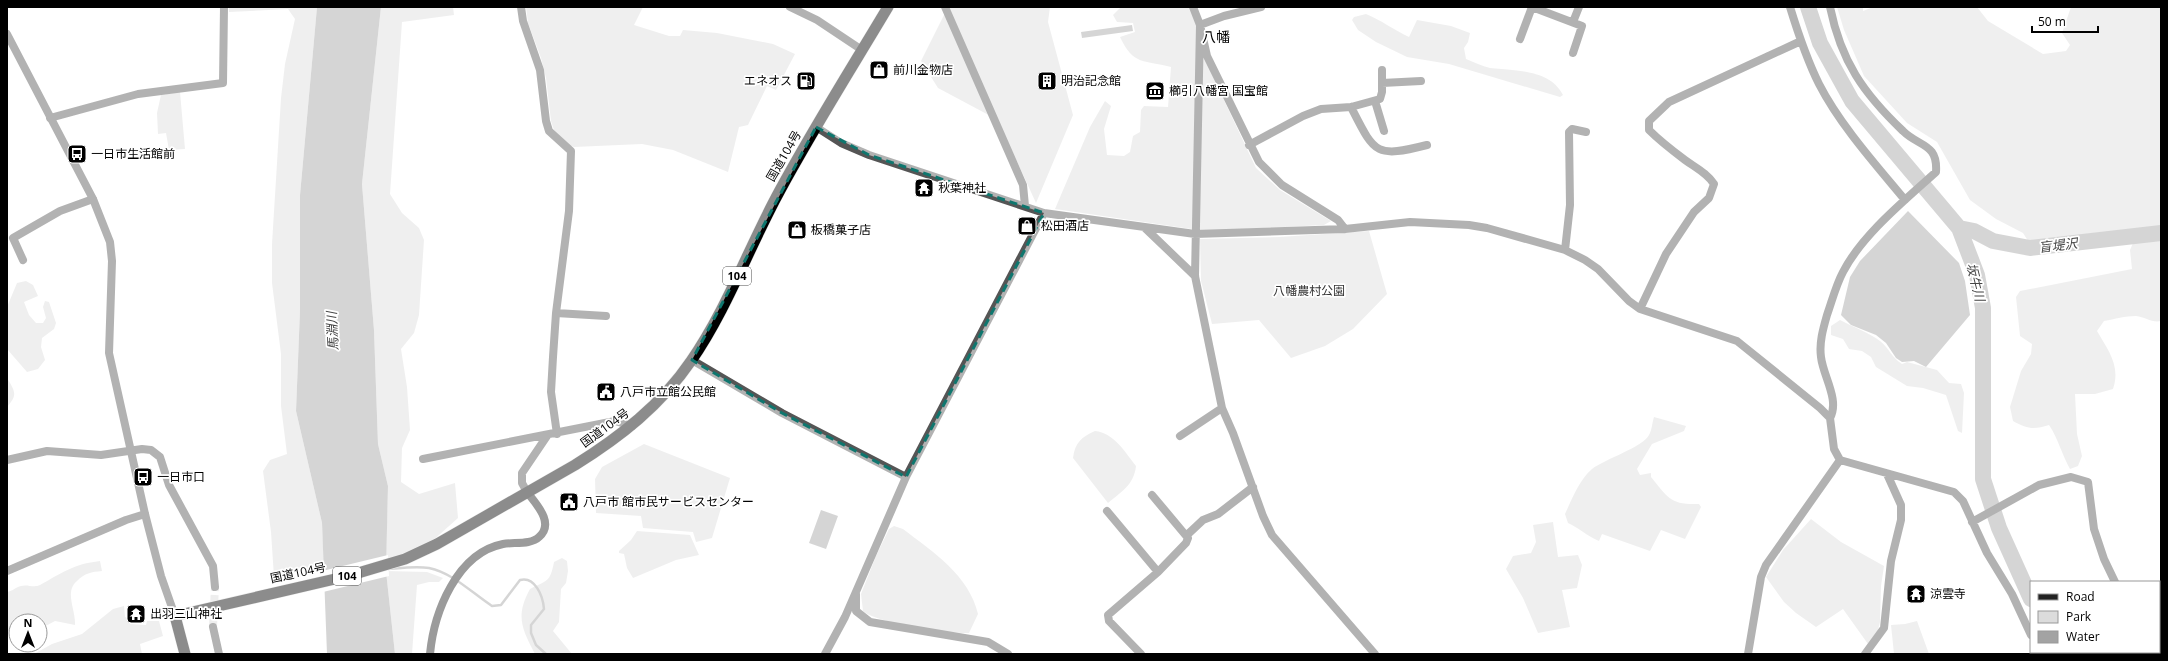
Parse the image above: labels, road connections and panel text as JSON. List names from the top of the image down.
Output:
{
  "streets": {
    "highway": ["国道104号", "104"]
  },
  "districts": ["八幡"],
  "water": ["盲堤沢", "坂牛川", "馬淵川"],
  "parks": ["八幡農村公園"],
  "places": {
    "shop": ["前川金物店", "松田酒店", "板橋菓子店"],
    "fuel station": ["エネオス"],
    "building": ["明治記念館"],
    "museum": ["櫛引八幡宮 国宝館"],
    "bus stop": ["一日市生活館前", "一日市口"],
    "temple": ["秋葉神社", "涼雲寺", "出羽三山神社"],
    "public building": ["八戸市立館公民館", "八戸市 館市民サービスセンター"]
  },
  "legend": ["Road", "Park", "Water"],
  "scale_bar": "50 m",
  "north": "top"
}
